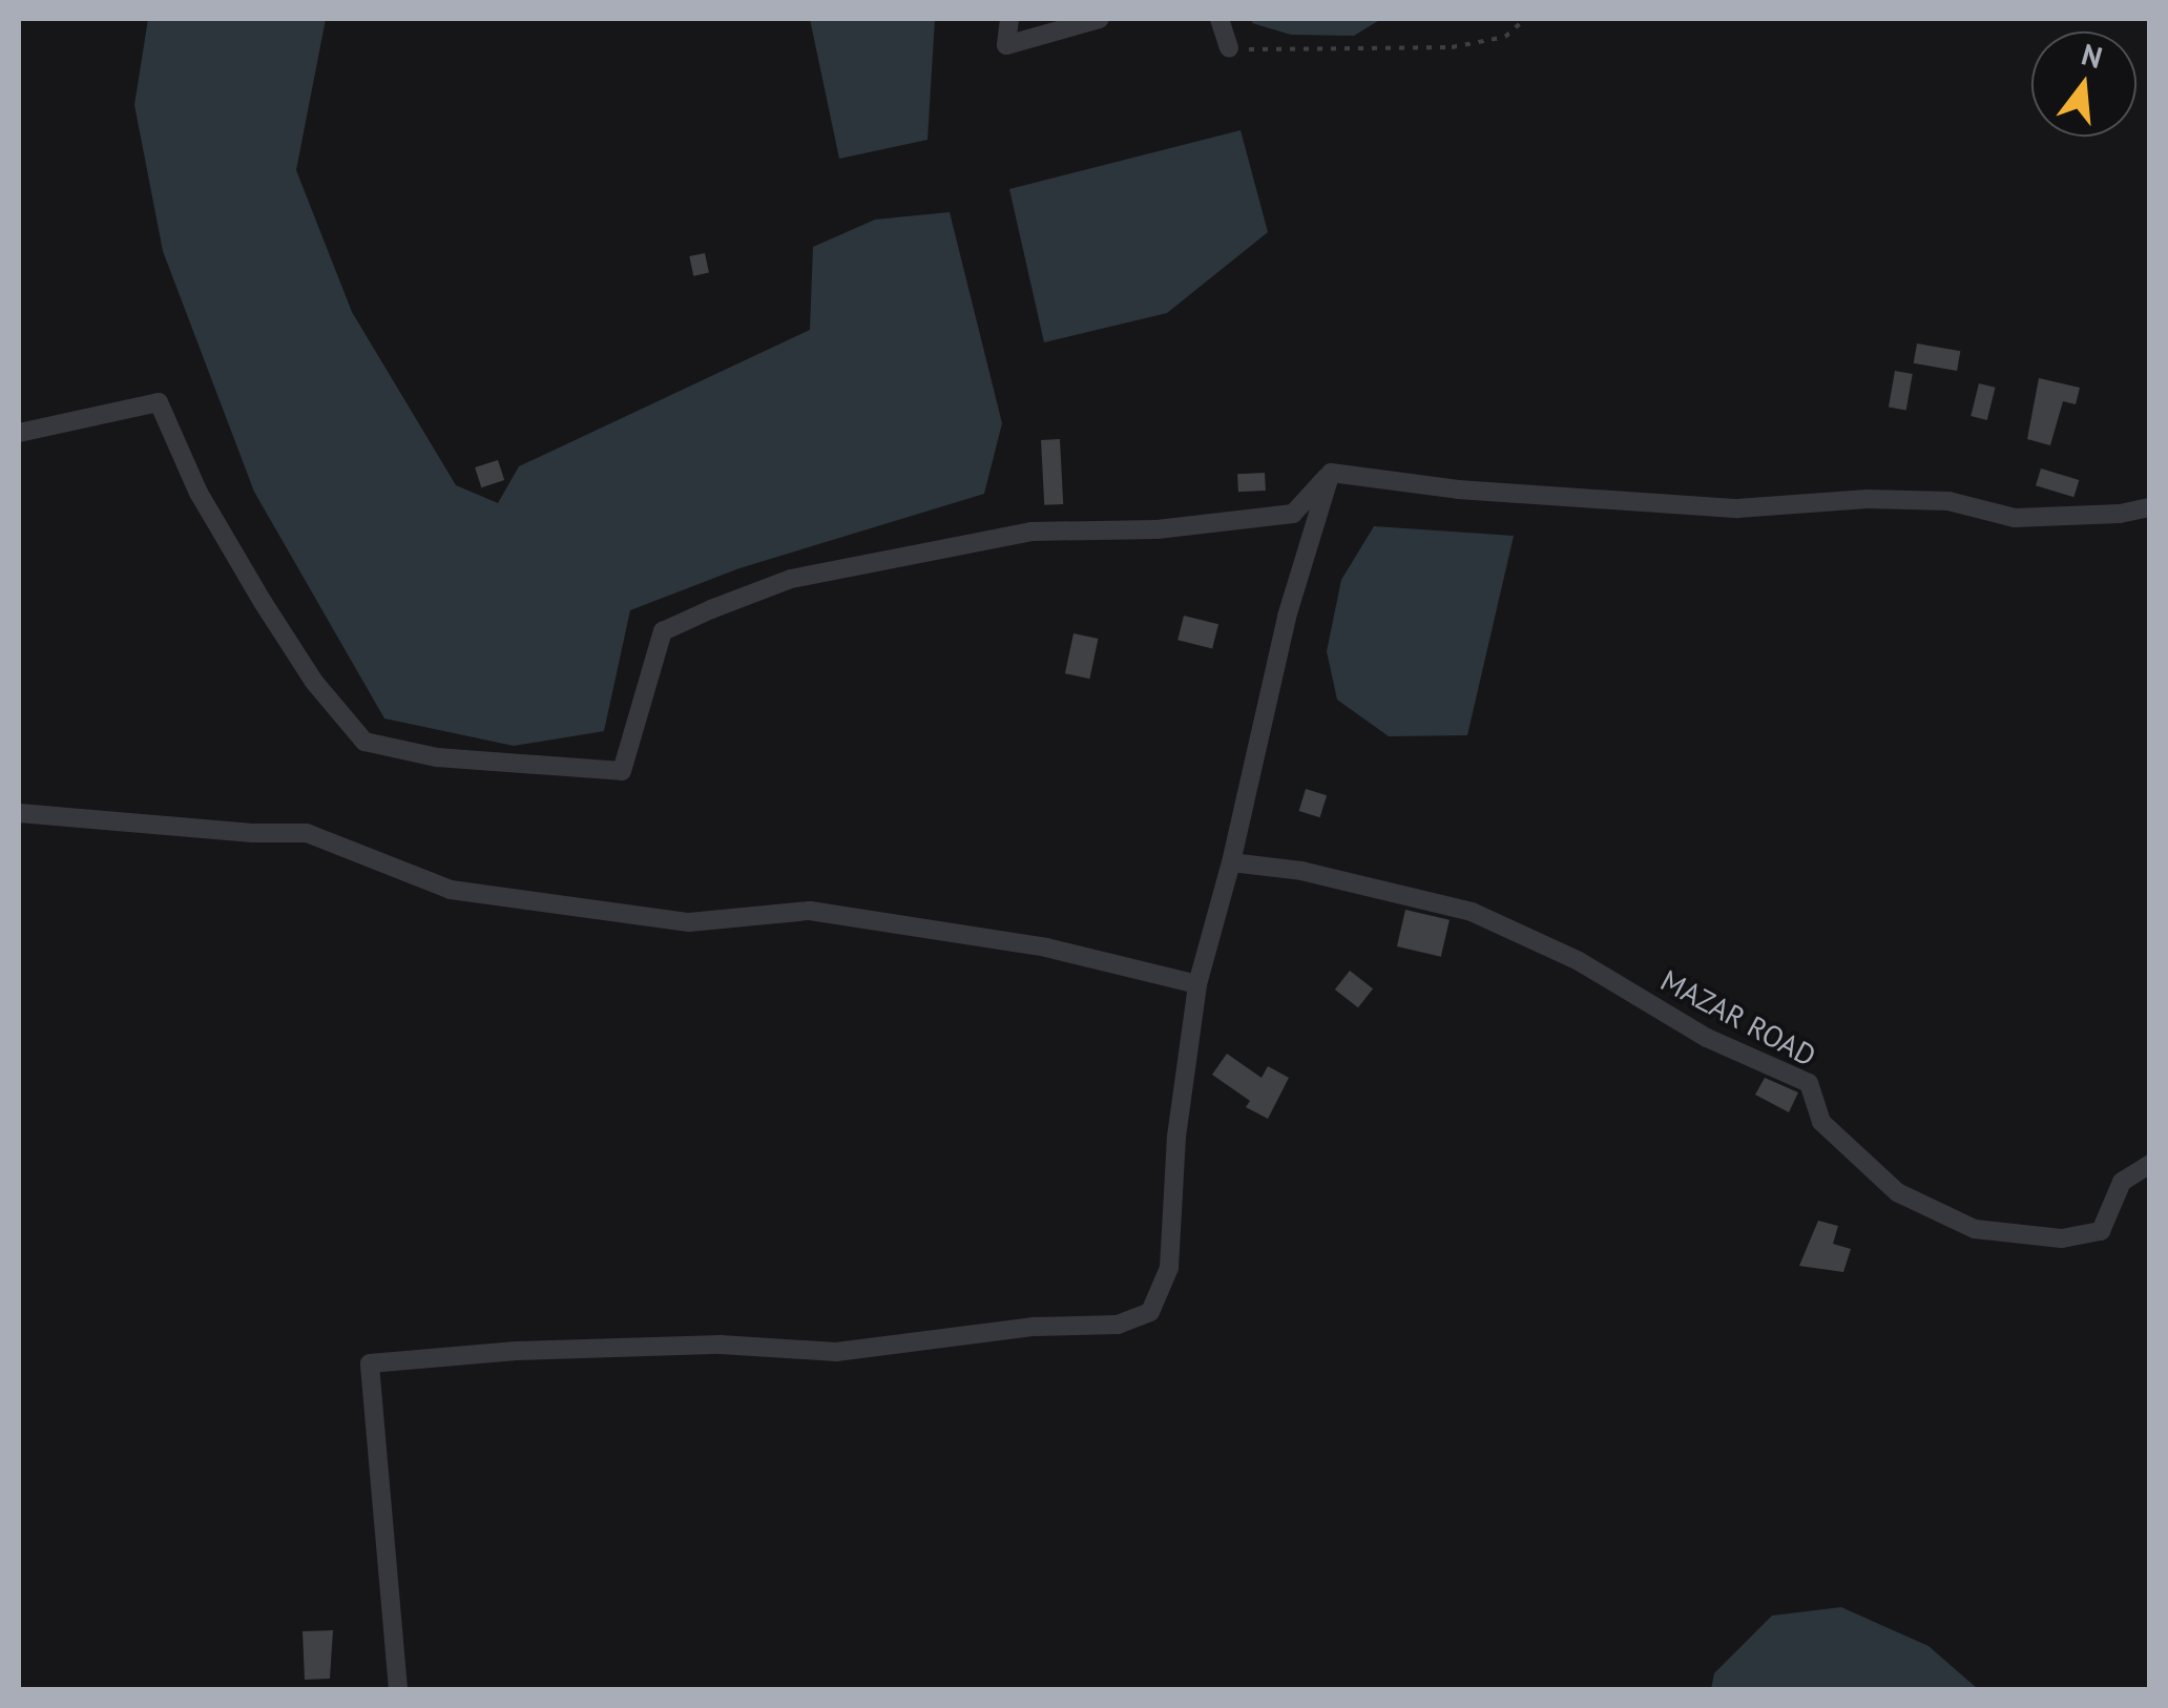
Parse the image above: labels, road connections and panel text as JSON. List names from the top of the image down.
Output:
{
  "streets": {
    "street": ["MAZAR ROAD"]
  },
  "north": "top"
}
